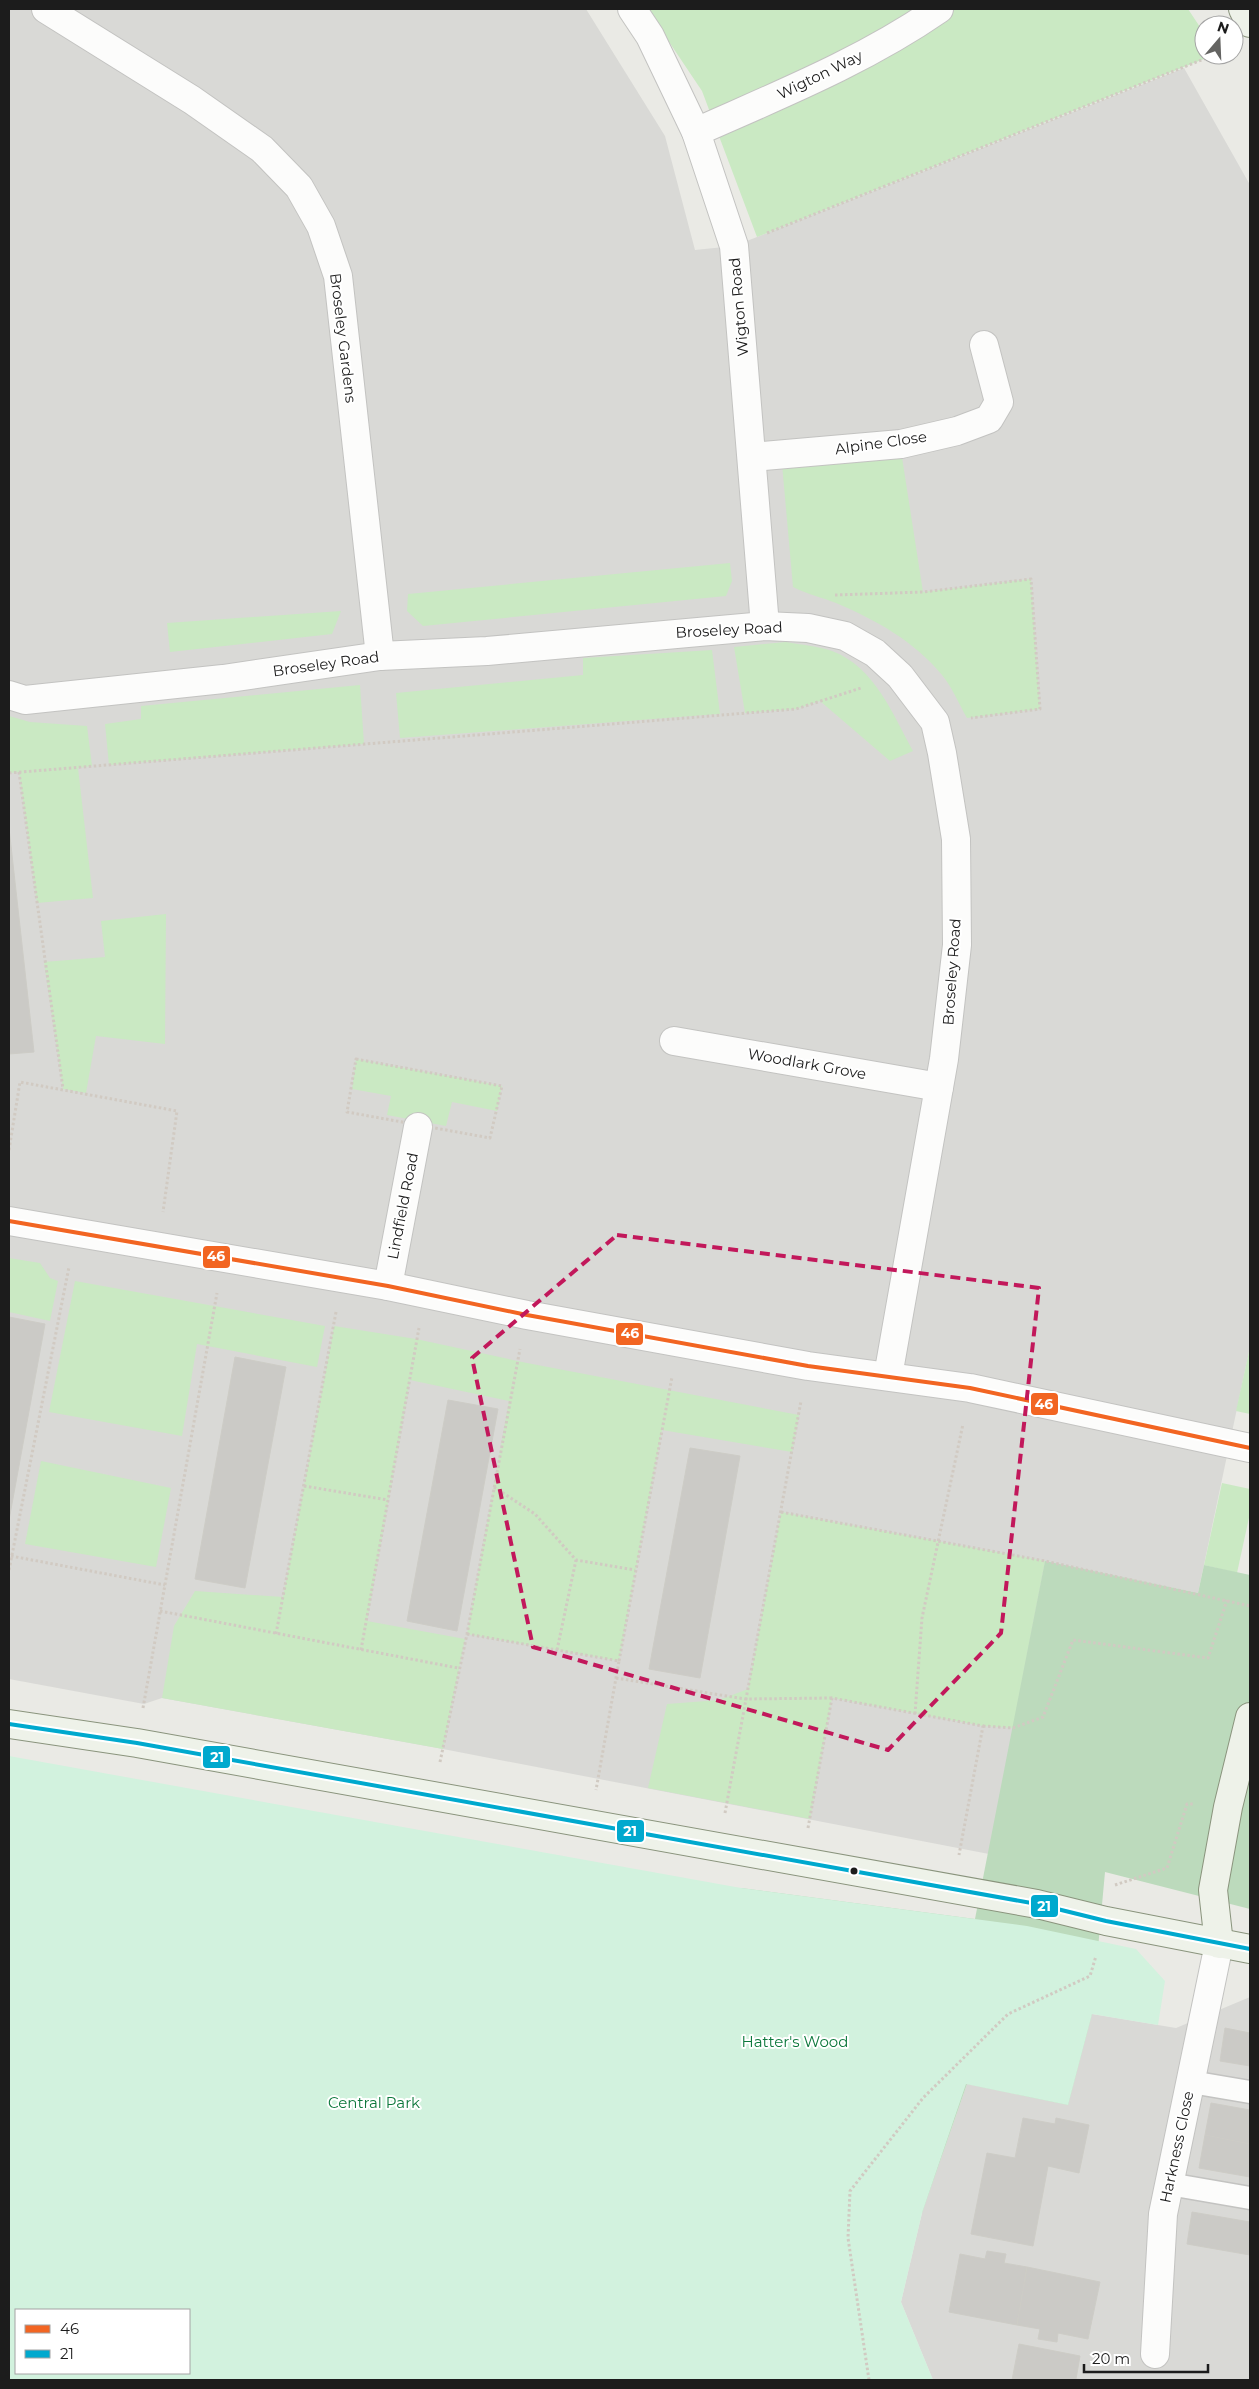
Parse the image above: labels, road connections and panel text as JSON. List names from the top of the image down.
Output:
{
  "streets": {
    "street": [
      "Wigton Way",
      "Wigton Road",
      "Broseley Gardens",
      "Alpine Close",
      "Broseley Road",
      "Woodlark Grove",
      "Lindfield Road",
      "Harkness Close"
    ]
  },
  "crossings": [
    ["Wigton Way", "Wigton Road"],
    ["Wigton Road", "Alpine Close"],
    ["Wigton Road", "Broseley Road"],
    ["Broseley Gardens", "Broseley Road"],
    ["Broseley Road", "Woodlark Grove"]
  ],
  "parks": ["Hatter's Wood", "Central Park"],
  "lines": ["transit line 46", "transit line 21"],
  "legend": ["46", "21"],
  "scale_bar": "20 m",
  "north": "top"
}
